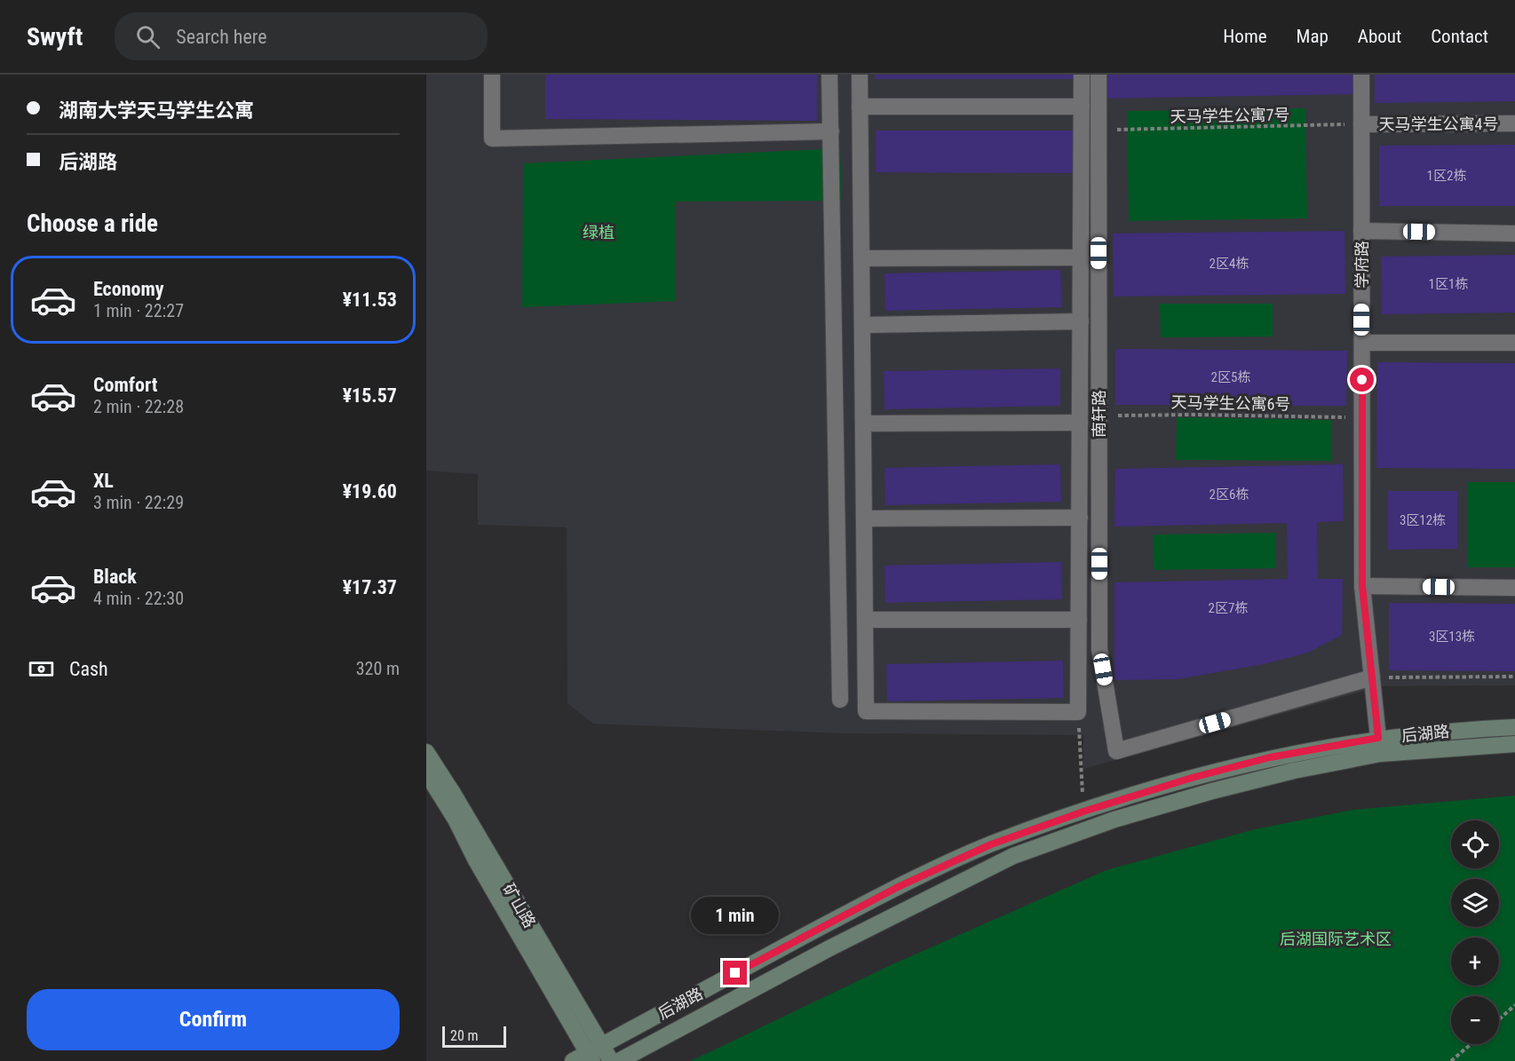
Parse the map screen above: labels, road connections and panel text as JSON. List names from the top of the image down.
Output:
{
  "streets": {
    "main road": ["后湖路", "矿山路"],
    "street": ["天马学生公寓4号", "学府路", "南轩路"],
    "path": ["天马学生公寓7号", "天马学生公寓6号"]
  },
  "crossings": [
    ["天马学生公寓7号", "天马学生公寓4号"],
    ["天马学生公寓7号", "学府路"],
    ["天马学生公寓7号", "南轩路"],
    ["天马学生公寓4号", "学府路"],
    ["学府路", "天马学生公寓6号"],
    ["学府路", "南轩路"],
    ["学府路", "后湖路"],
    ["天马学生公寓6号", "南轩路"],
    ["后湖路", "矿山路"]
  ],
  "parks": ["绿植", "后湖国际艺术区"],
  "house_numbers": [
    "1区2栋",
    "2区4栋",
    "1区1栋",
    "2区5栋",
    "2区6栋",
    "3区12栋",
    "2区7栋",
    "3区13栋"
  ],
  "scale_bar": "20 m",
  "page": {
    "header": "Swyft",
    "search": "Search here",
    "nav": [
      "Home",
      "Map",
      "About",
      "Contact"
    ],
    "banner": ["湖南大学天马学生公寓", "后湖路"],
    "heading": "Choose a ride",
    "list": [
      {
        "name": "Economy",
        "note": "1 min · 22:27",
        "value": "¥11.53"
      },
      {
        "name": "Comfort",
        "note": "2 min · 22:28",
        "value": "¥15.57"
      },
      {
        "name": "XL",
        "note": "3 min · 22:29",
        "value": "¥19.60"
      },
      {
        "name": "Black",
        "note": "4 min · 22:30",
        "value": "¥17.37"
      }
    ],
    "pay": ["Cash", "320 m"],
    "map_buttons": ["+", "−"],
    "bubble": "1 min",
    "buttons": "Confirm",
    "scale": "20 m"
  }
}
